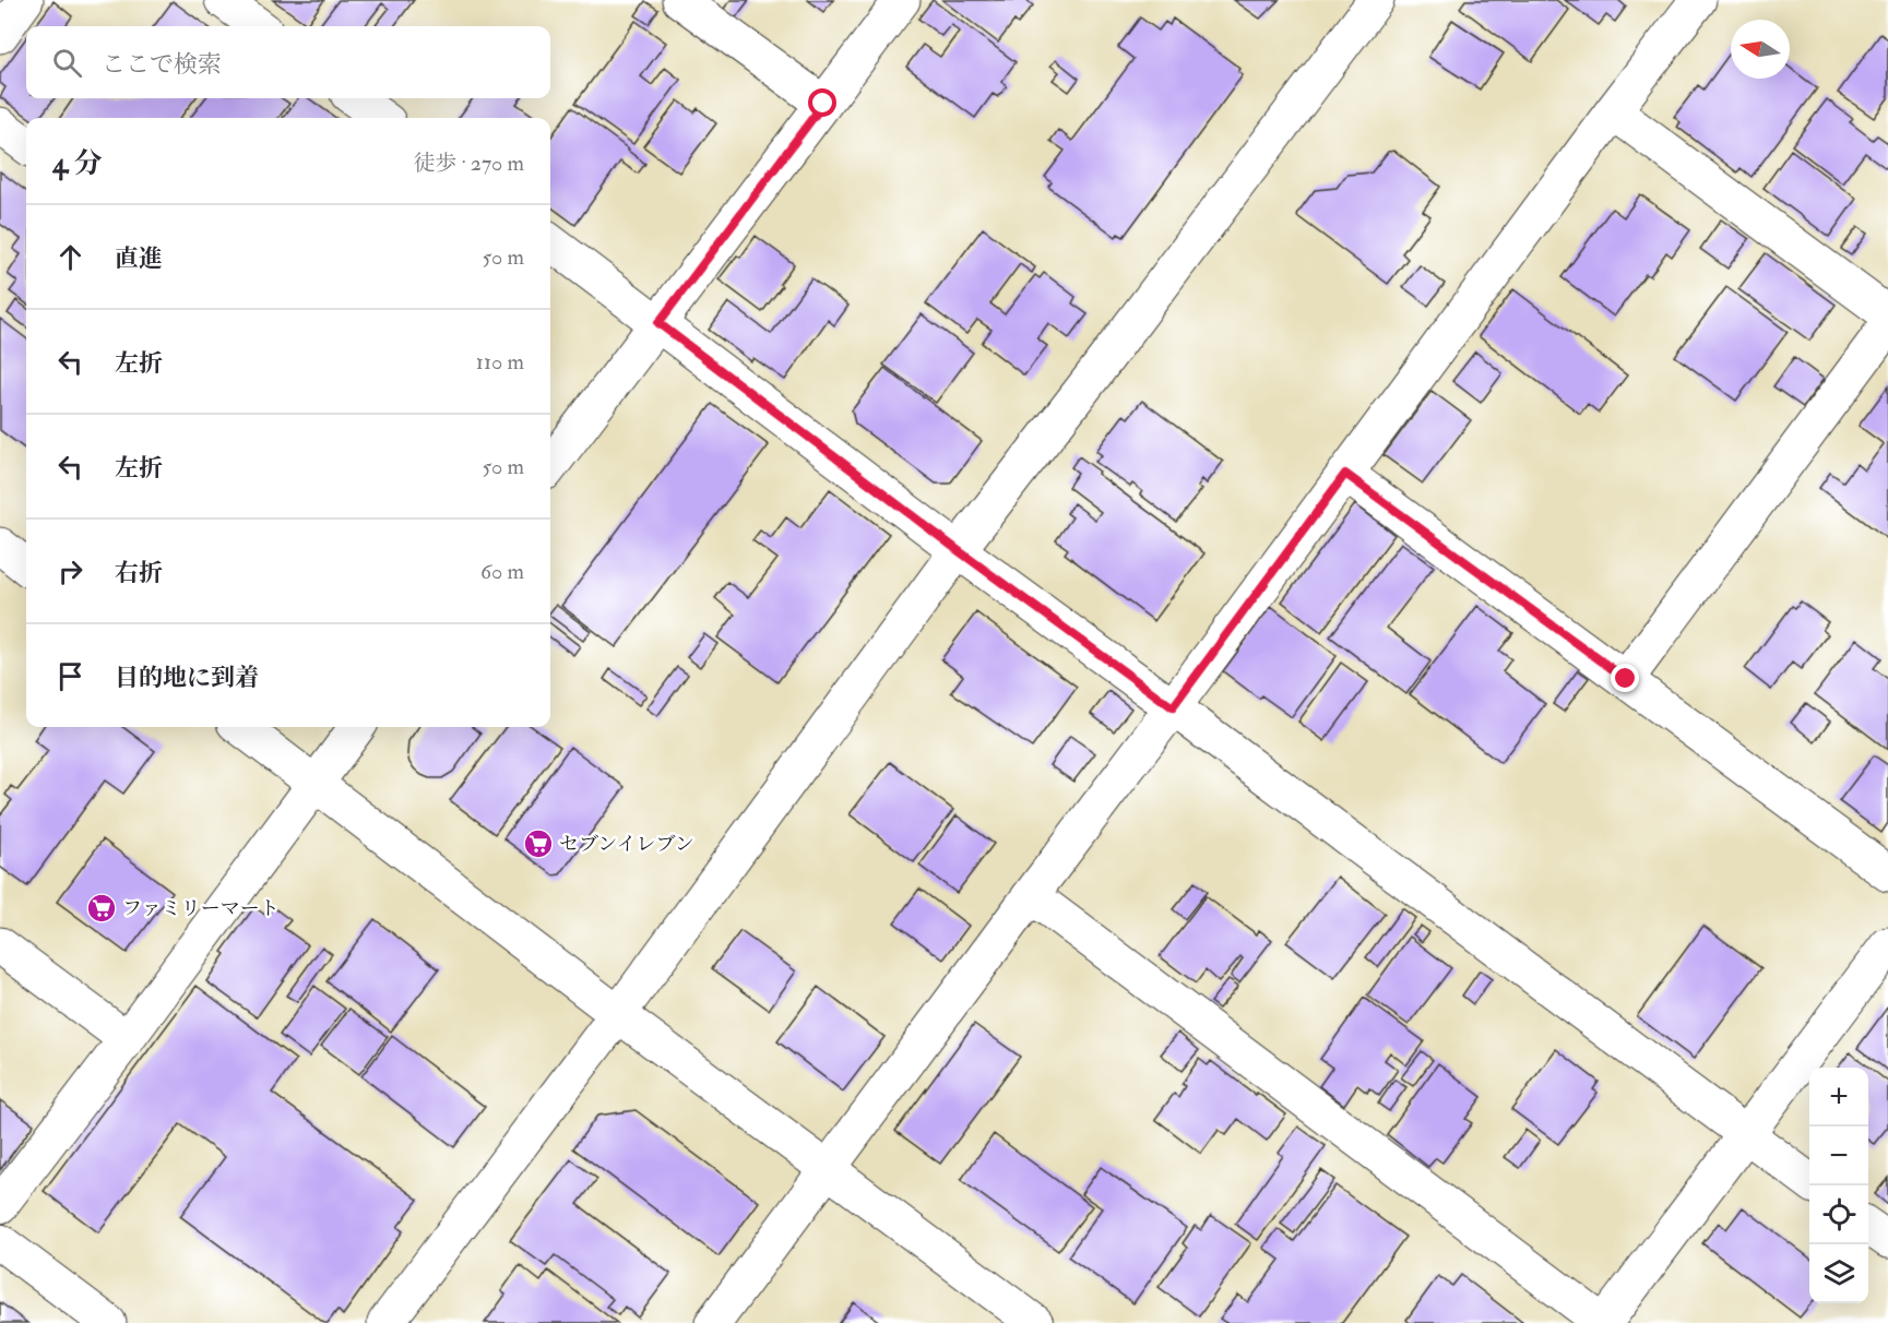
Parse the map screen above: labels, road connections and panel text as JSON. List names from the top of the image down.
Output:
{
  "places": {
    "supermarket": ["セブンイレブン", "ファミリーマート"]
  },
  "north": "left",
  "page": {
    "search": "ここで検索",
    "heading": ["4 分", "徒歩 · 270 m"],
    "list": [
      ["直進", "50 m"],
      ["左折", "110 m"],
      ["左折", "50 m"],
      ["右折", "60 m"],
      "目的地に到着"
    ],
    "map_buttons": ["+", "−"]
  }
}
